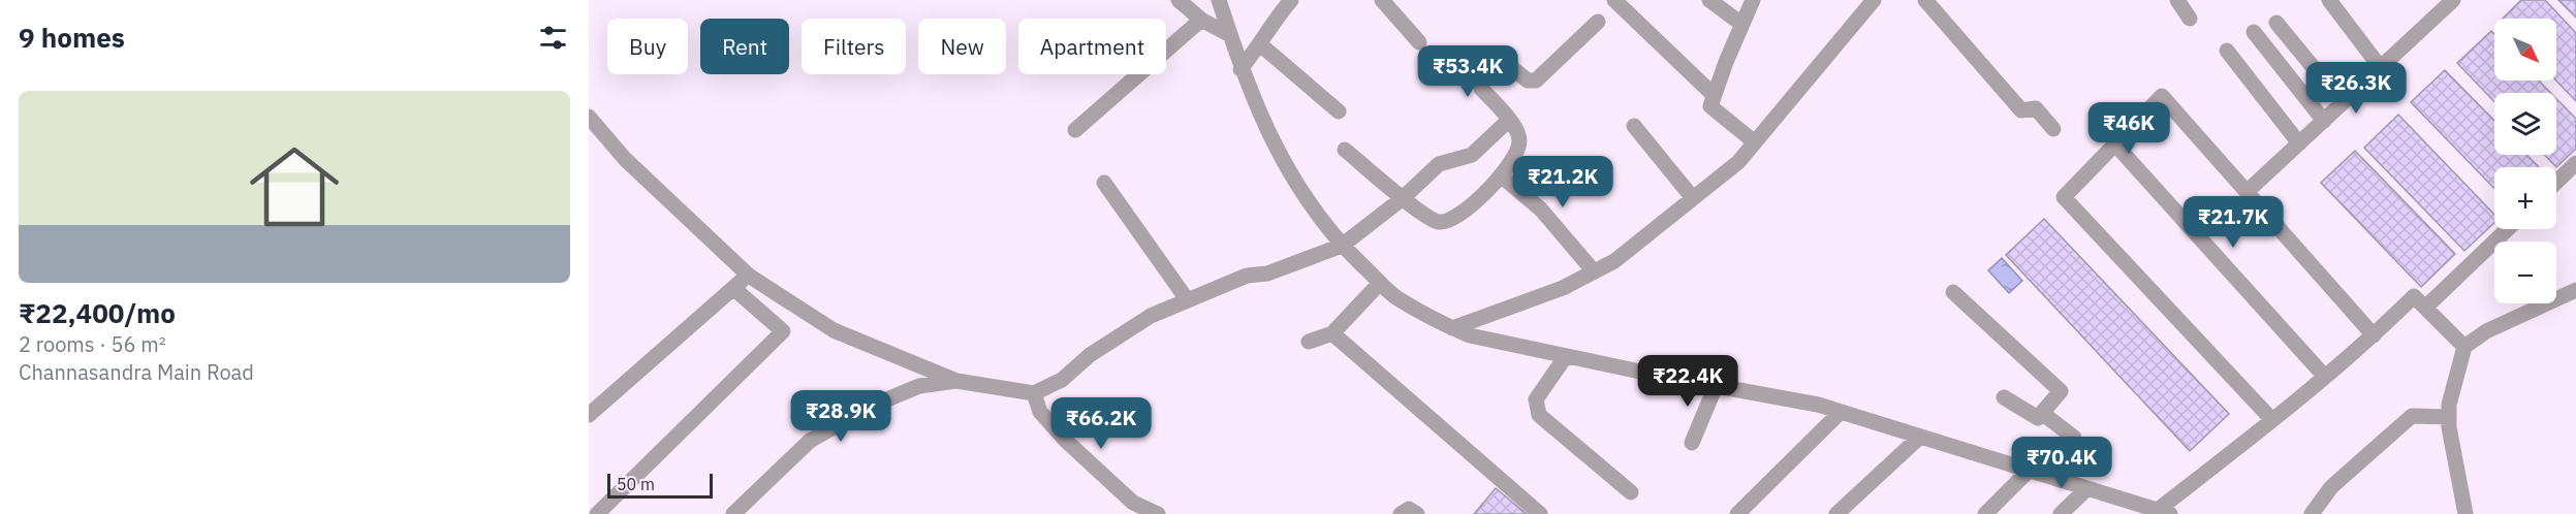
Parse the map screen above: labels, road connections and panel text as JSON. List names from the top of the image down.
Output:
{
  "scale_bar": "50 m",
  "north": "bottom right",
  "page": {
    "heading": "9 homes",
    "map_buttons": ["+", "−"],
    "chip": [
      "Buy",
      "Rent",
      "Filters",
      "New",
      "Apartment"
    ],
    "price": [
      "₹53.4K",
      "₹26.3K",
      "₹46K",
      "₹21.2K",
      "₹21.7K",
      "₹22.4K",
      "₹28.9K",
      "₹66.2K",
      "₹70.4K"
    ],
    "list": [
      {
        "name": "₹22,400/mo",
        "note": "2 rooms · 56 m² · Channasandra Main Road"
      }
    ],
    "scale": "50 m"
  }
}
